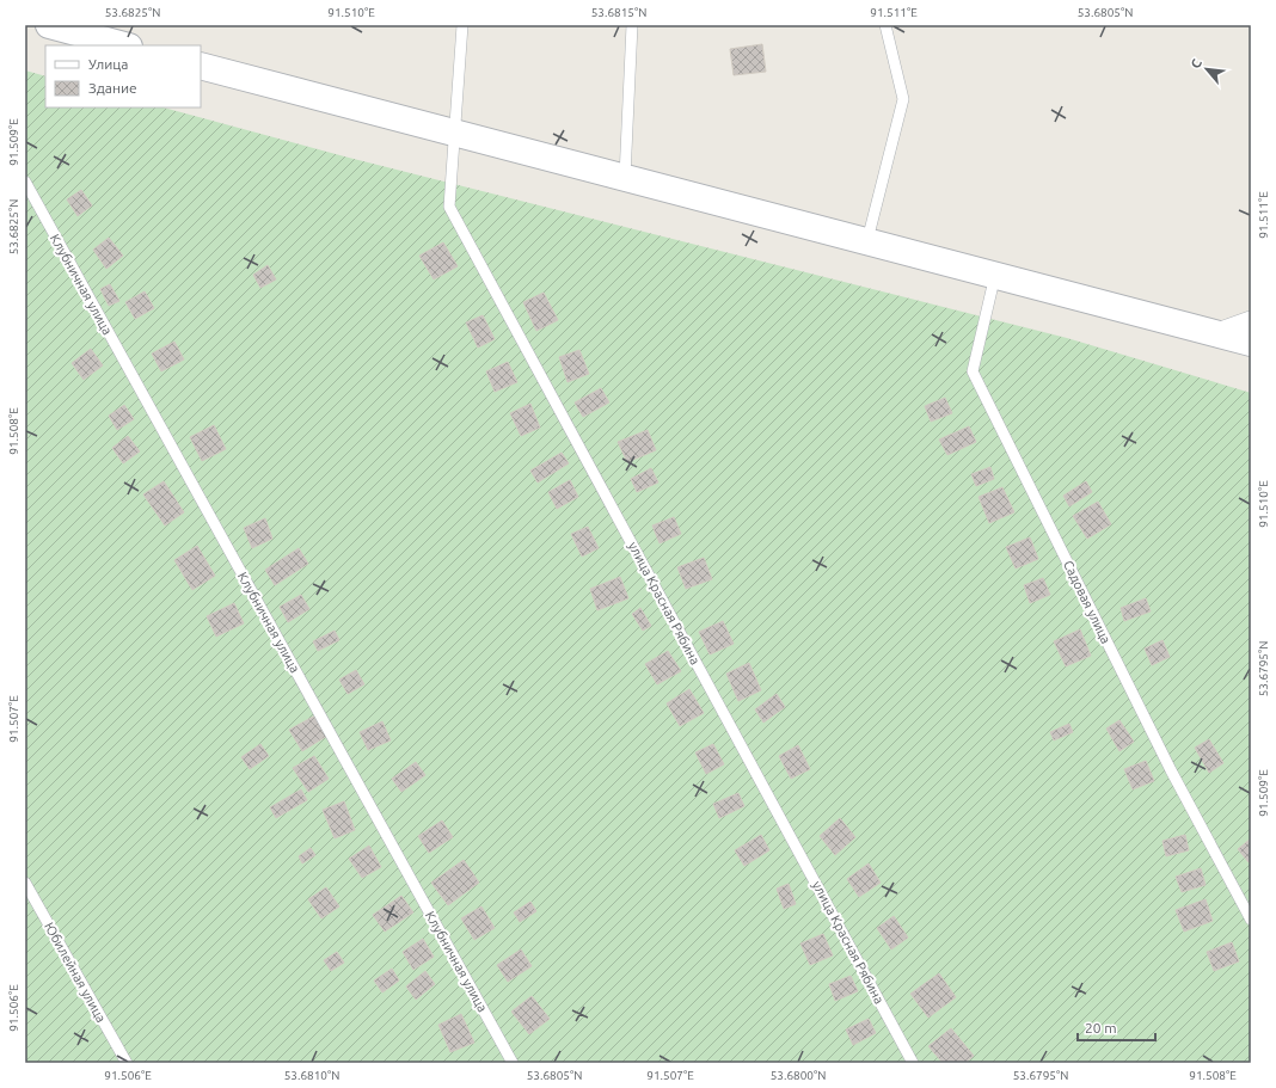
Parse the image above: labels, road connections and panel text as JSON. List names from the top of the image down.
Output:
{
  "streets": {
    "lane": [
      "Клубничная улица",
      "Садовая улица",
      "улица Красная Рябина",
      "Юбилейная улица"
    ]
  },
  "legend": ["Улица", "Здание"],
  "scale_bar": "20 m",
  "north": "top left",
  "coordinates": [
    "53.6825°N",
    "91.510°E",
    "53.6815°N",
    "91.511°E",
    "53.6805°N",
    "91.509°E",
    "91.508°E",
    "53.6795°N",
    "91.507°E",
    "91.506°E",
    "53.6810°N",
    "53.6800°N"
  ]
}
